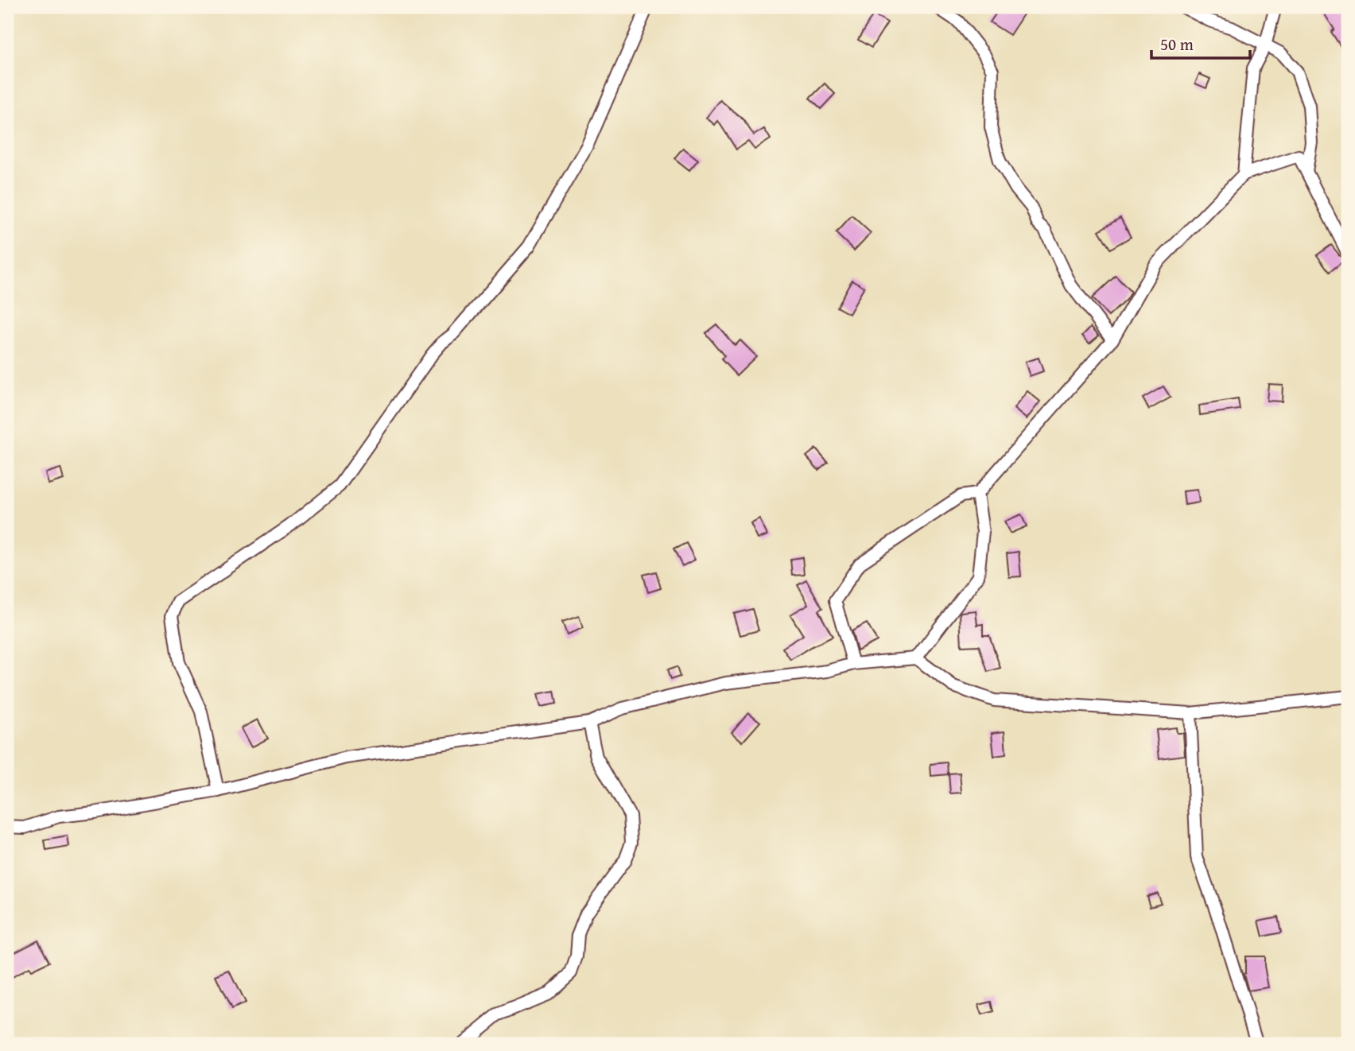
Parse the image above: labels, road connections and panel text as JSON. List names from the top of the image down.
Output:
{
  "scale_bar": "50 m"
}
